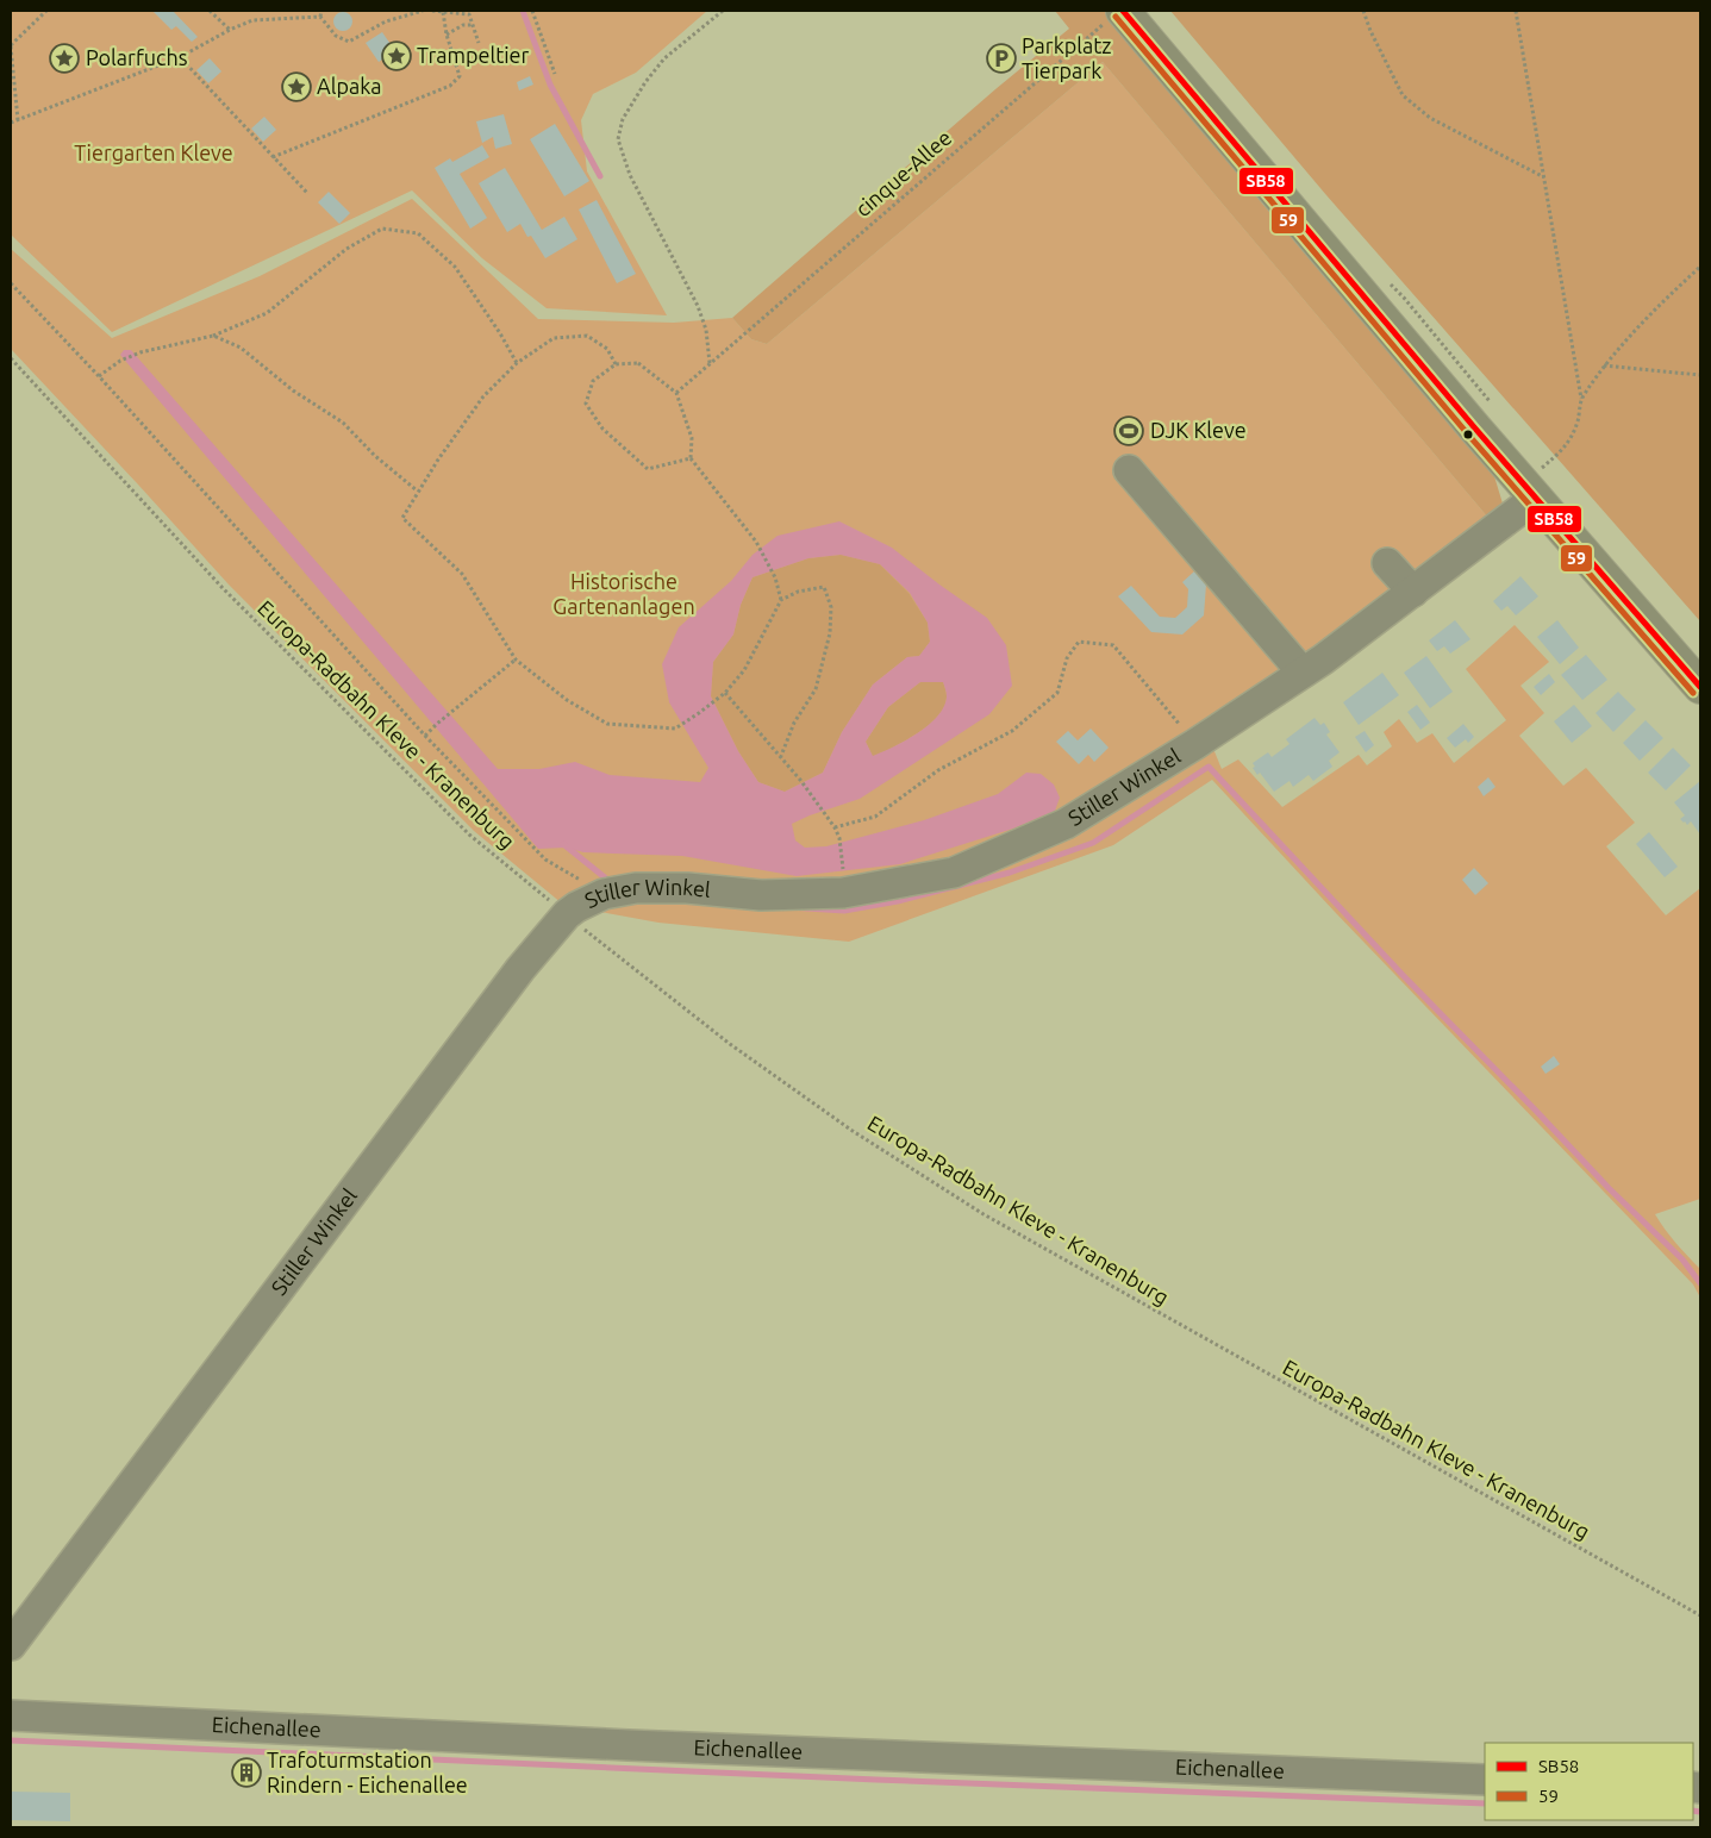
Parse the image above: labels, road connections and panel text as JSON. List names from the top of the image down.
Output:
{
  "streets": {
    "street": ["Stiller Winkel", "Eichenallee"],
    "path": ["cinque-Allee", "Europa-Radbahn Kleve - Kranenburg"]
  },
  "crossings": [
    ["Europa-Radbahn Kleve - Kranenburg", "Stiller Winkel"]
  ],
  "parks": ["Tiergarten Kleve", "Historische Gartenanlagen"],
  "places": {
    "place": ["Trampeltier", "Polarfuchs", "Alpaka"],
    "parking": ["Parkplatz Tierpark"],
    "sports": ["DJK Kleve"],
    "building": ["Trafoturmstation Rindern - Eichenallee"]
  },
  "lines": ["transit line SB58", "transit line 59"],
  "legend": ["SB58", "59"]
}
